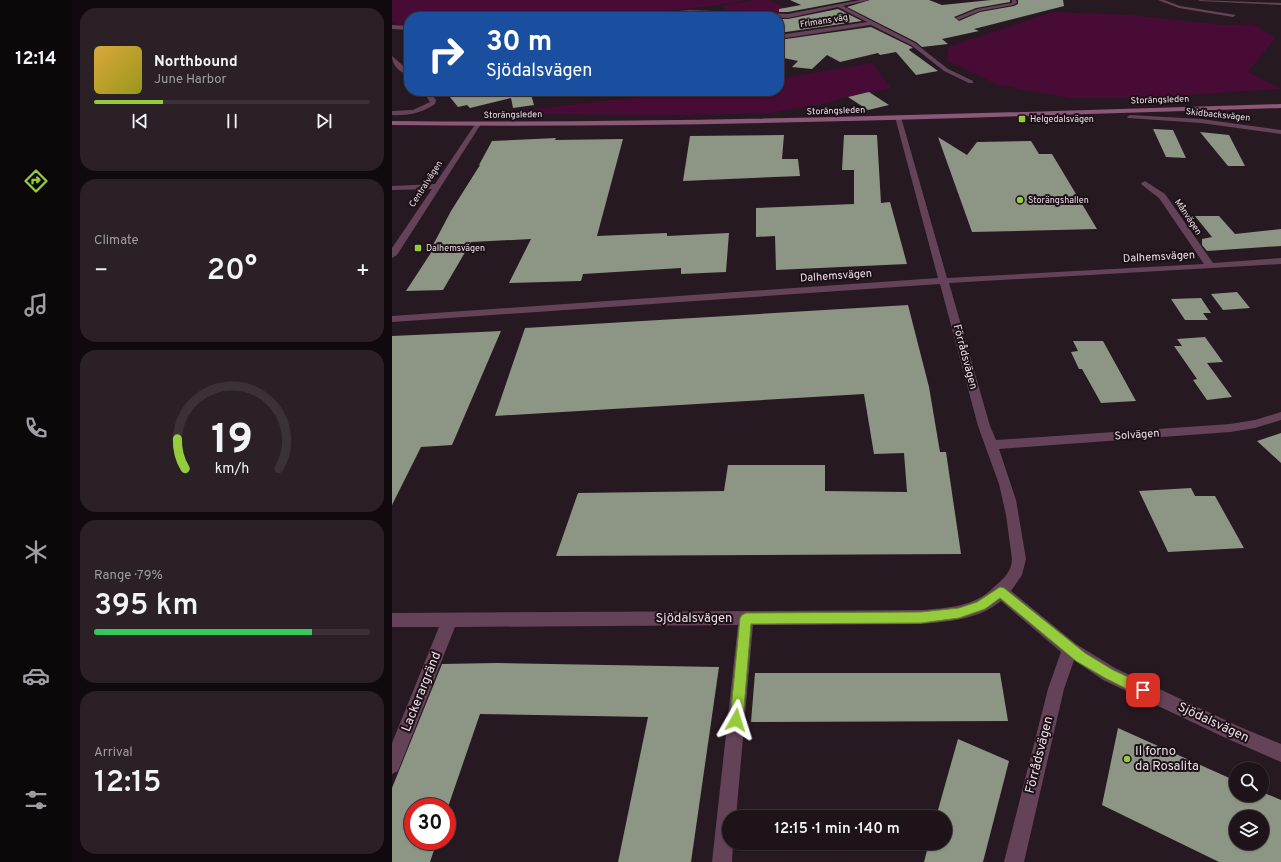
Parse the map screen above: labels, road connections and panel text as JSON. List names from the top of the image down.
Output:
{
  "streets": {
    "main road": ["Storängsleden"],
    "street": [
      "Frimans väg",
      "Skidbacksvägen",
      "Centralvägen",
      "Månvägen",
      "Dalhemsvägen",
      "Förrådsvägen",
      "Solvägen",
      "Sjödalsvägen",
      "Lackerargränd"
    ]
  },
  "crossings": [
    ["Storängsleden", "Centralvägen"],
    ["Storängsleden", "Förrådsvägen"],
    ["Månvägen", "Dalhemsvägen"],
    ["Dalhemsvägen", "Förrådsvägen"],
    ["Förrådsvägen", "Solvägen"],
    ["Förrådsvägen", "Sjödalsvägen"],
    ["Sjödalsvägen", "Lackerargränd"]
  ],
  "places": {
    "transit": ["Helgedalsvägen", "Dalhemsvägen"],
    "other": ["Storängshallen", "Il forno da Rosalita"]
  },
  "page": {
    "tabs": "12:14",
    "turn": ["30 m", "Sjödalsvägen"],
    "song": ["Northbound", "June Harbor"],
    "tile": [
      "Climate",
      ["Range · 79%", "395 km"],
      ["Arrival", "12:15"]
    ],
    "heat": ["−", "20°", "+"],
    "limit": "30",
    "trip": "12:15 · 1 min · 140 m",
    "gauge": ["19", "km/h"]
  }
}
